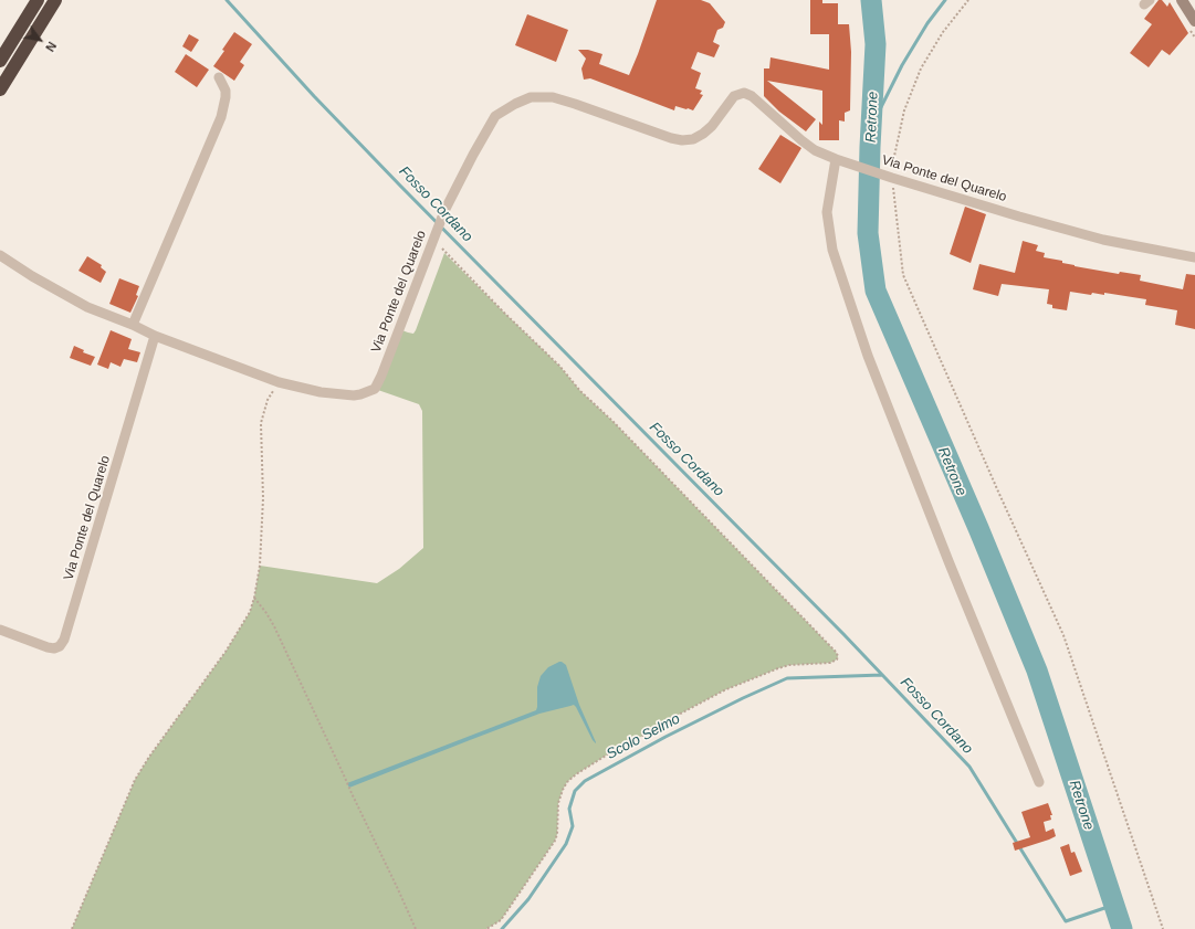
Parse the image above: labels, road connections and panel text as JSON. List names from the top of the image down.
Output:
{
  "streets": {
    "street": ["Via Ponte del Quarelo"]
  },
  "water": ["Retrone", "Fosso Cordano", "Scolo Selmo"],
  "north": "bottom right"
}
